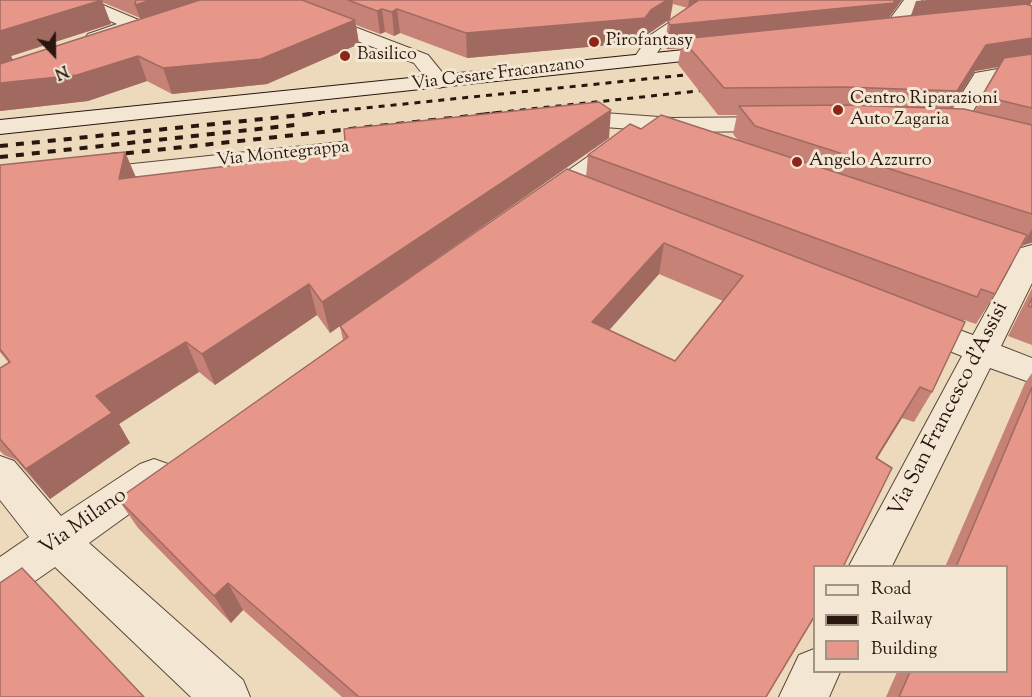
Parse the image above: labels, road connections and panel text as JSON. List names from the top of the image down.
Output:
{
  "streets": {
    "street": [
      "Via Cesare Fracanzano",
      "Via Montegrappa",
      "Via San Francesco d'Assisi",
      "Via Milano"
    ]
  },
  "places": [
    "Pirofantasy",
    "Basilico",
    "Centro Riparazioni Auto Zagaria",
    "Angelo Azzurro"
  ],
  "legend": ["Road", "Railway", "Building"],
  "north": "bottom"
}
